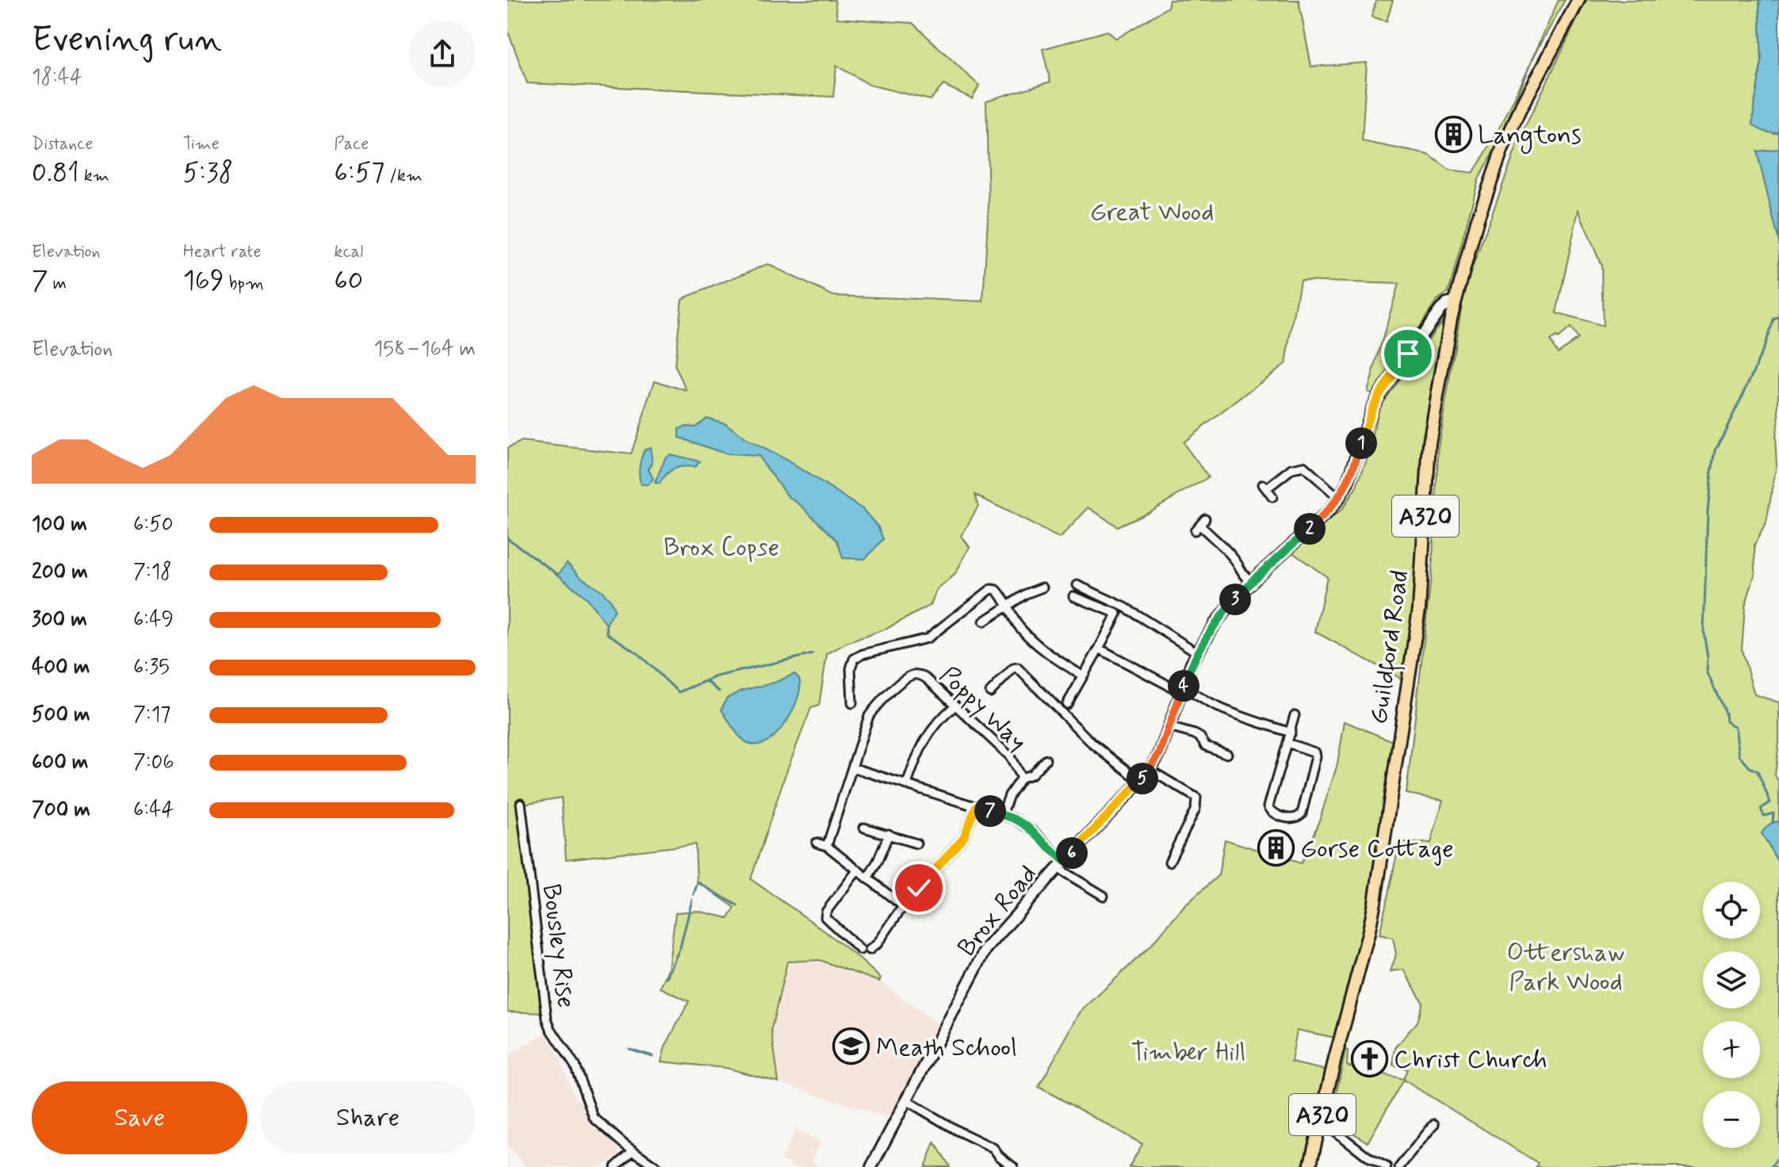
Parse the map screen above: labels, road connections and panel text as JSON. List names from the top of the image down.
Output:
{
  "streets": {
    "main road": ["A320", "Guildford Road"],
    "street": ["Poppy Way", "Brox Road", "Bousley Rise"]
  },
  "crossings": [
    ["Guildford Road", "Brox Road"]
  ],
  "parks": [
    "Great Wood",
    "Brox Copse",
    "Ottershaw Park Wood",
    "Timber Hill"
  ],
  "places": {
    "building": ["Langtons", "Gorse Cottage"],
    "school or university": ["Meath School"],
    "church": ["Christ Church"]
  },
  "page": {
    "heading": ["Evening run", "18:44"],
    "stats": [
      ["Distance", "0.81 km"],
      ["Time", "5:38"],
      ["Pace", "6:57 /km"],
      ["Elevation", "7 m"],
      ["Heart rate", "169 bpm"],
      ["kcal", "60"]
    ],
    "chart": ["Elevation", "158–164 m"],
    "pins": [
      "1",
      "2",
      "3",
      "4",
      "5",
      "7",
      "6"
    ],
    "list": [
      {
        "name": "100 m",
        "note": "6:50"
      },
      {
        "name": "200 m",
        "note": "7:18"
      },
      {
        "name": "300 m",
        "note": "6:49"
      },
      {
        "name": "400 m",
        "note": "6:35"
      },
      {
        "name": "500 m",
        "note": "7:17"
      },
      {
        "name": "600 m",
        "note": "7:06"
      },
      {
        "name": "700 m",
        "note": "6:44"
      }
    ],
    "map_buttons": ["+", "−"],
    "buttons": ["Save", "Share"]
  }
}
